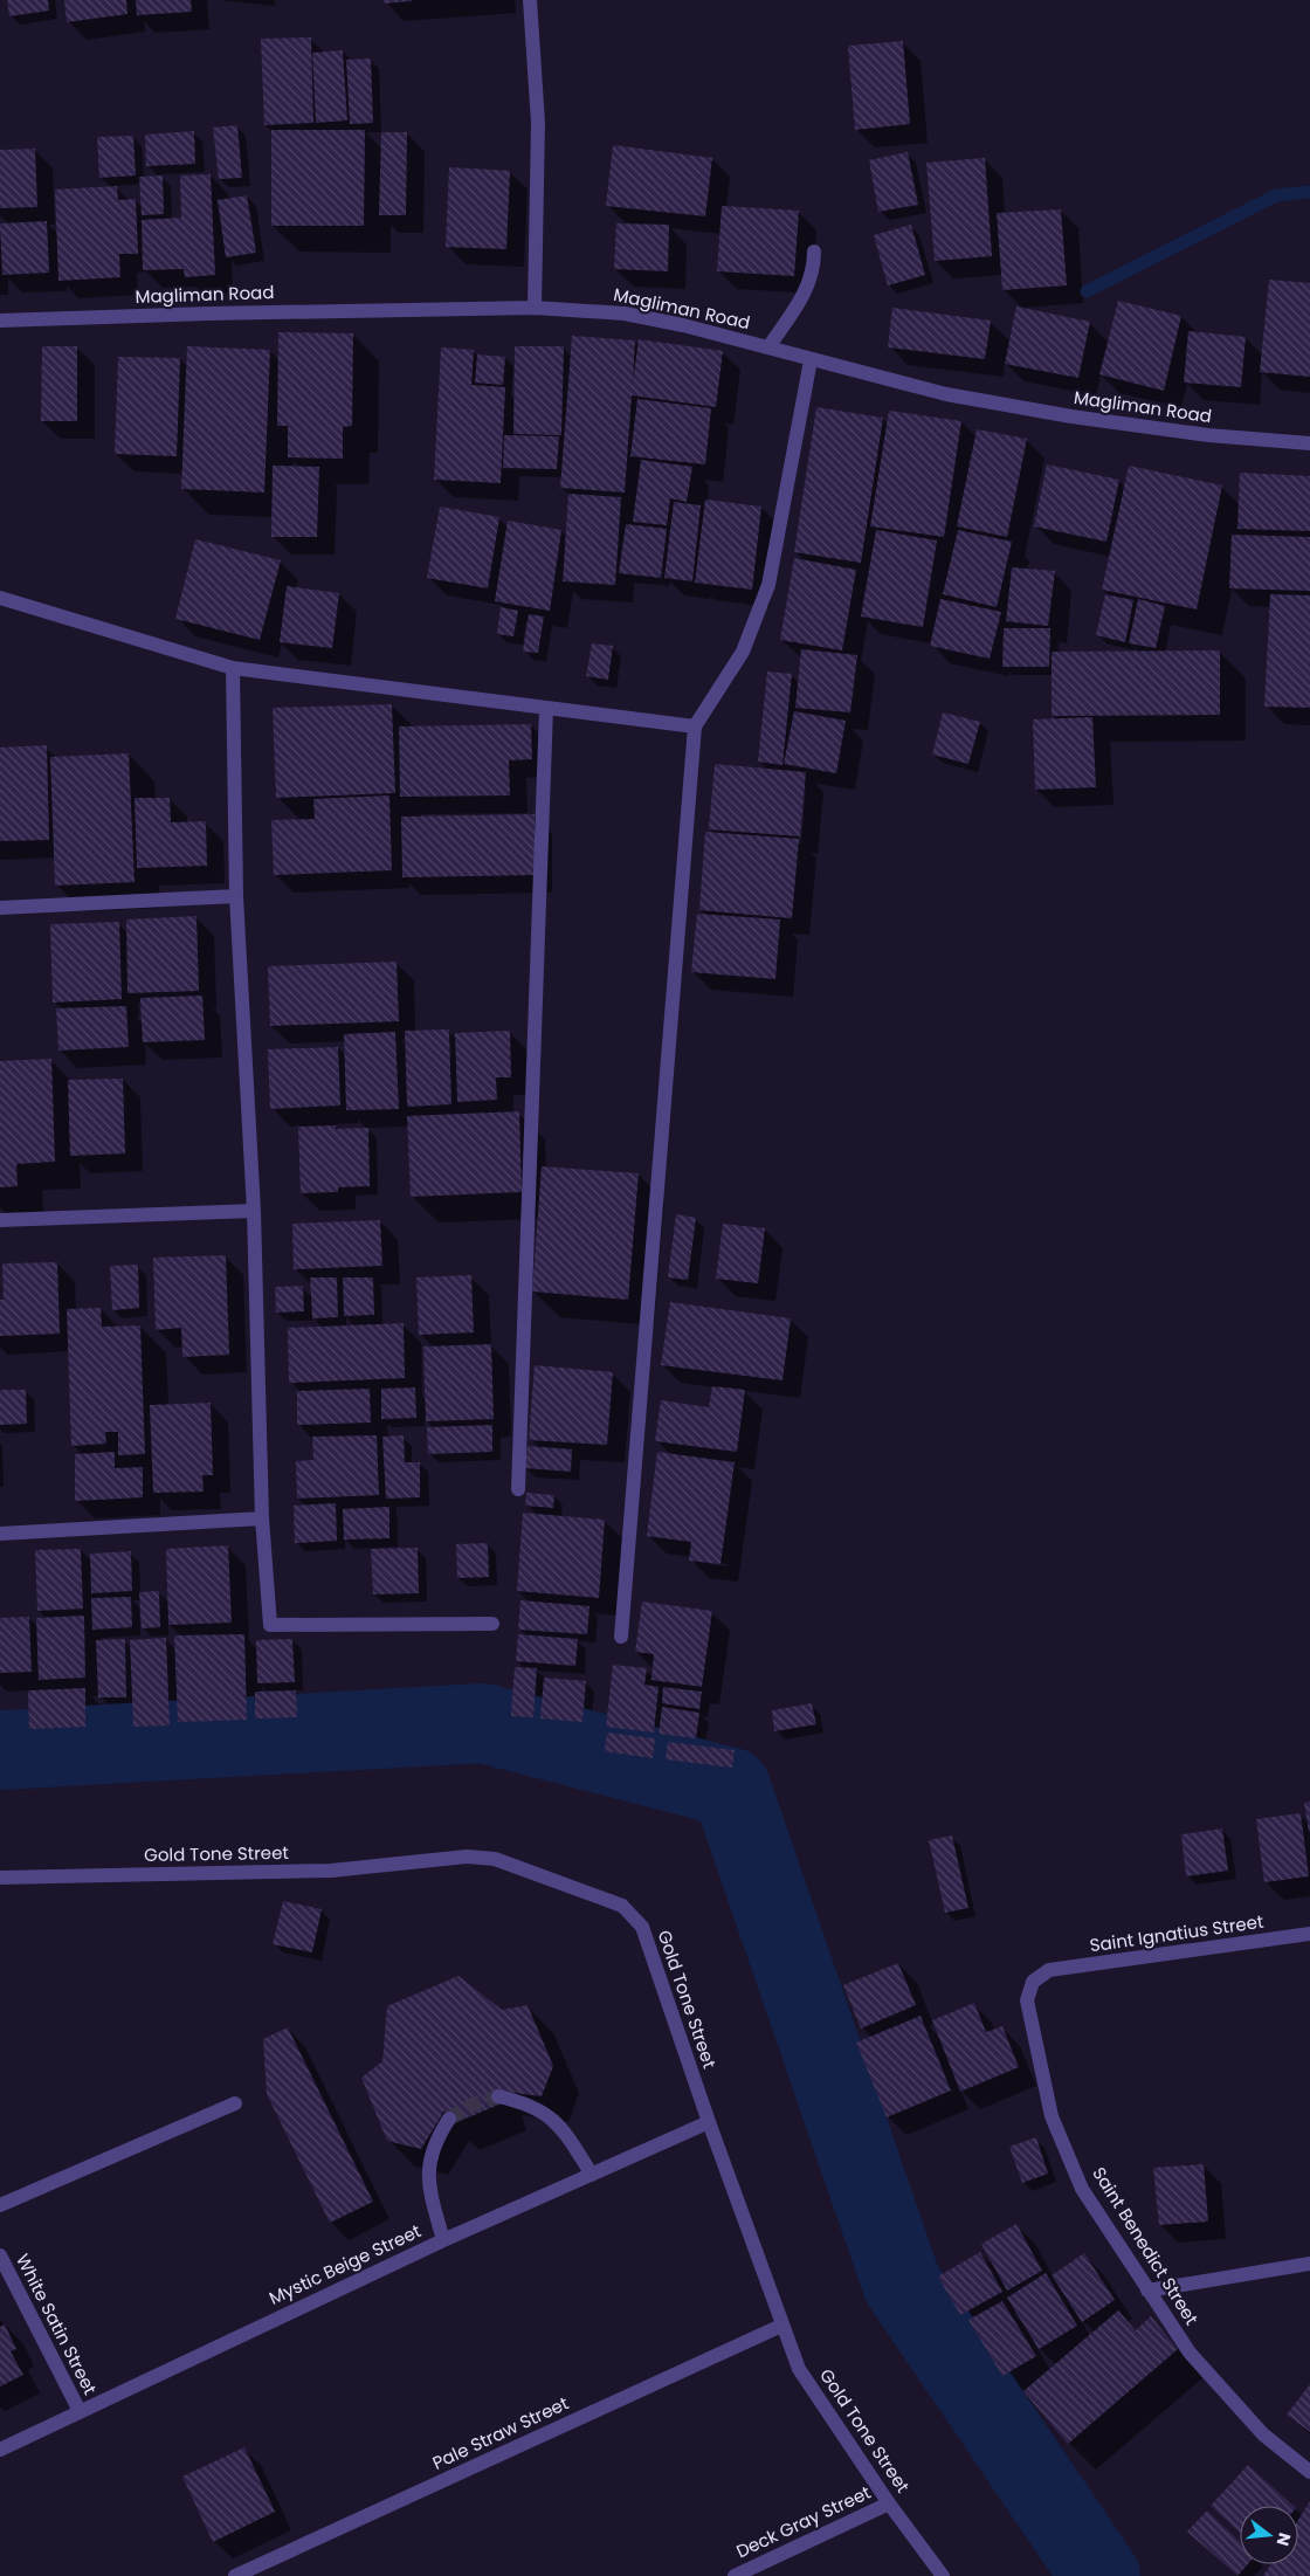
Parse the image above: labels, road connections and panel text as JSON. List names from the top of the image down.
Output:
{
  "streets": {
    "street": [
      "Magliman Road",
      "Gold Tone Street",
      "Saint Ignatius Street",
      "Saint Benedict Street",
      "Mystic Beige Street",
      "White Satin Street",
      "Pale Straw Street",
      "Deck Gray Street"
    ]
  },
  "crossings": [
    ["Gold Tone Street", "Mystic Beige Street"],
    ["Gold Tone Street", "Pale Straw Street"],
    ["Gold Tone Street", "Deck Gray Street"],
    ["Saint Ignatius Street", "Saint Benedict Street"],
    ["Mystic Beige Street", "White Satin Street"]
  ],
  "north": "right"
}
